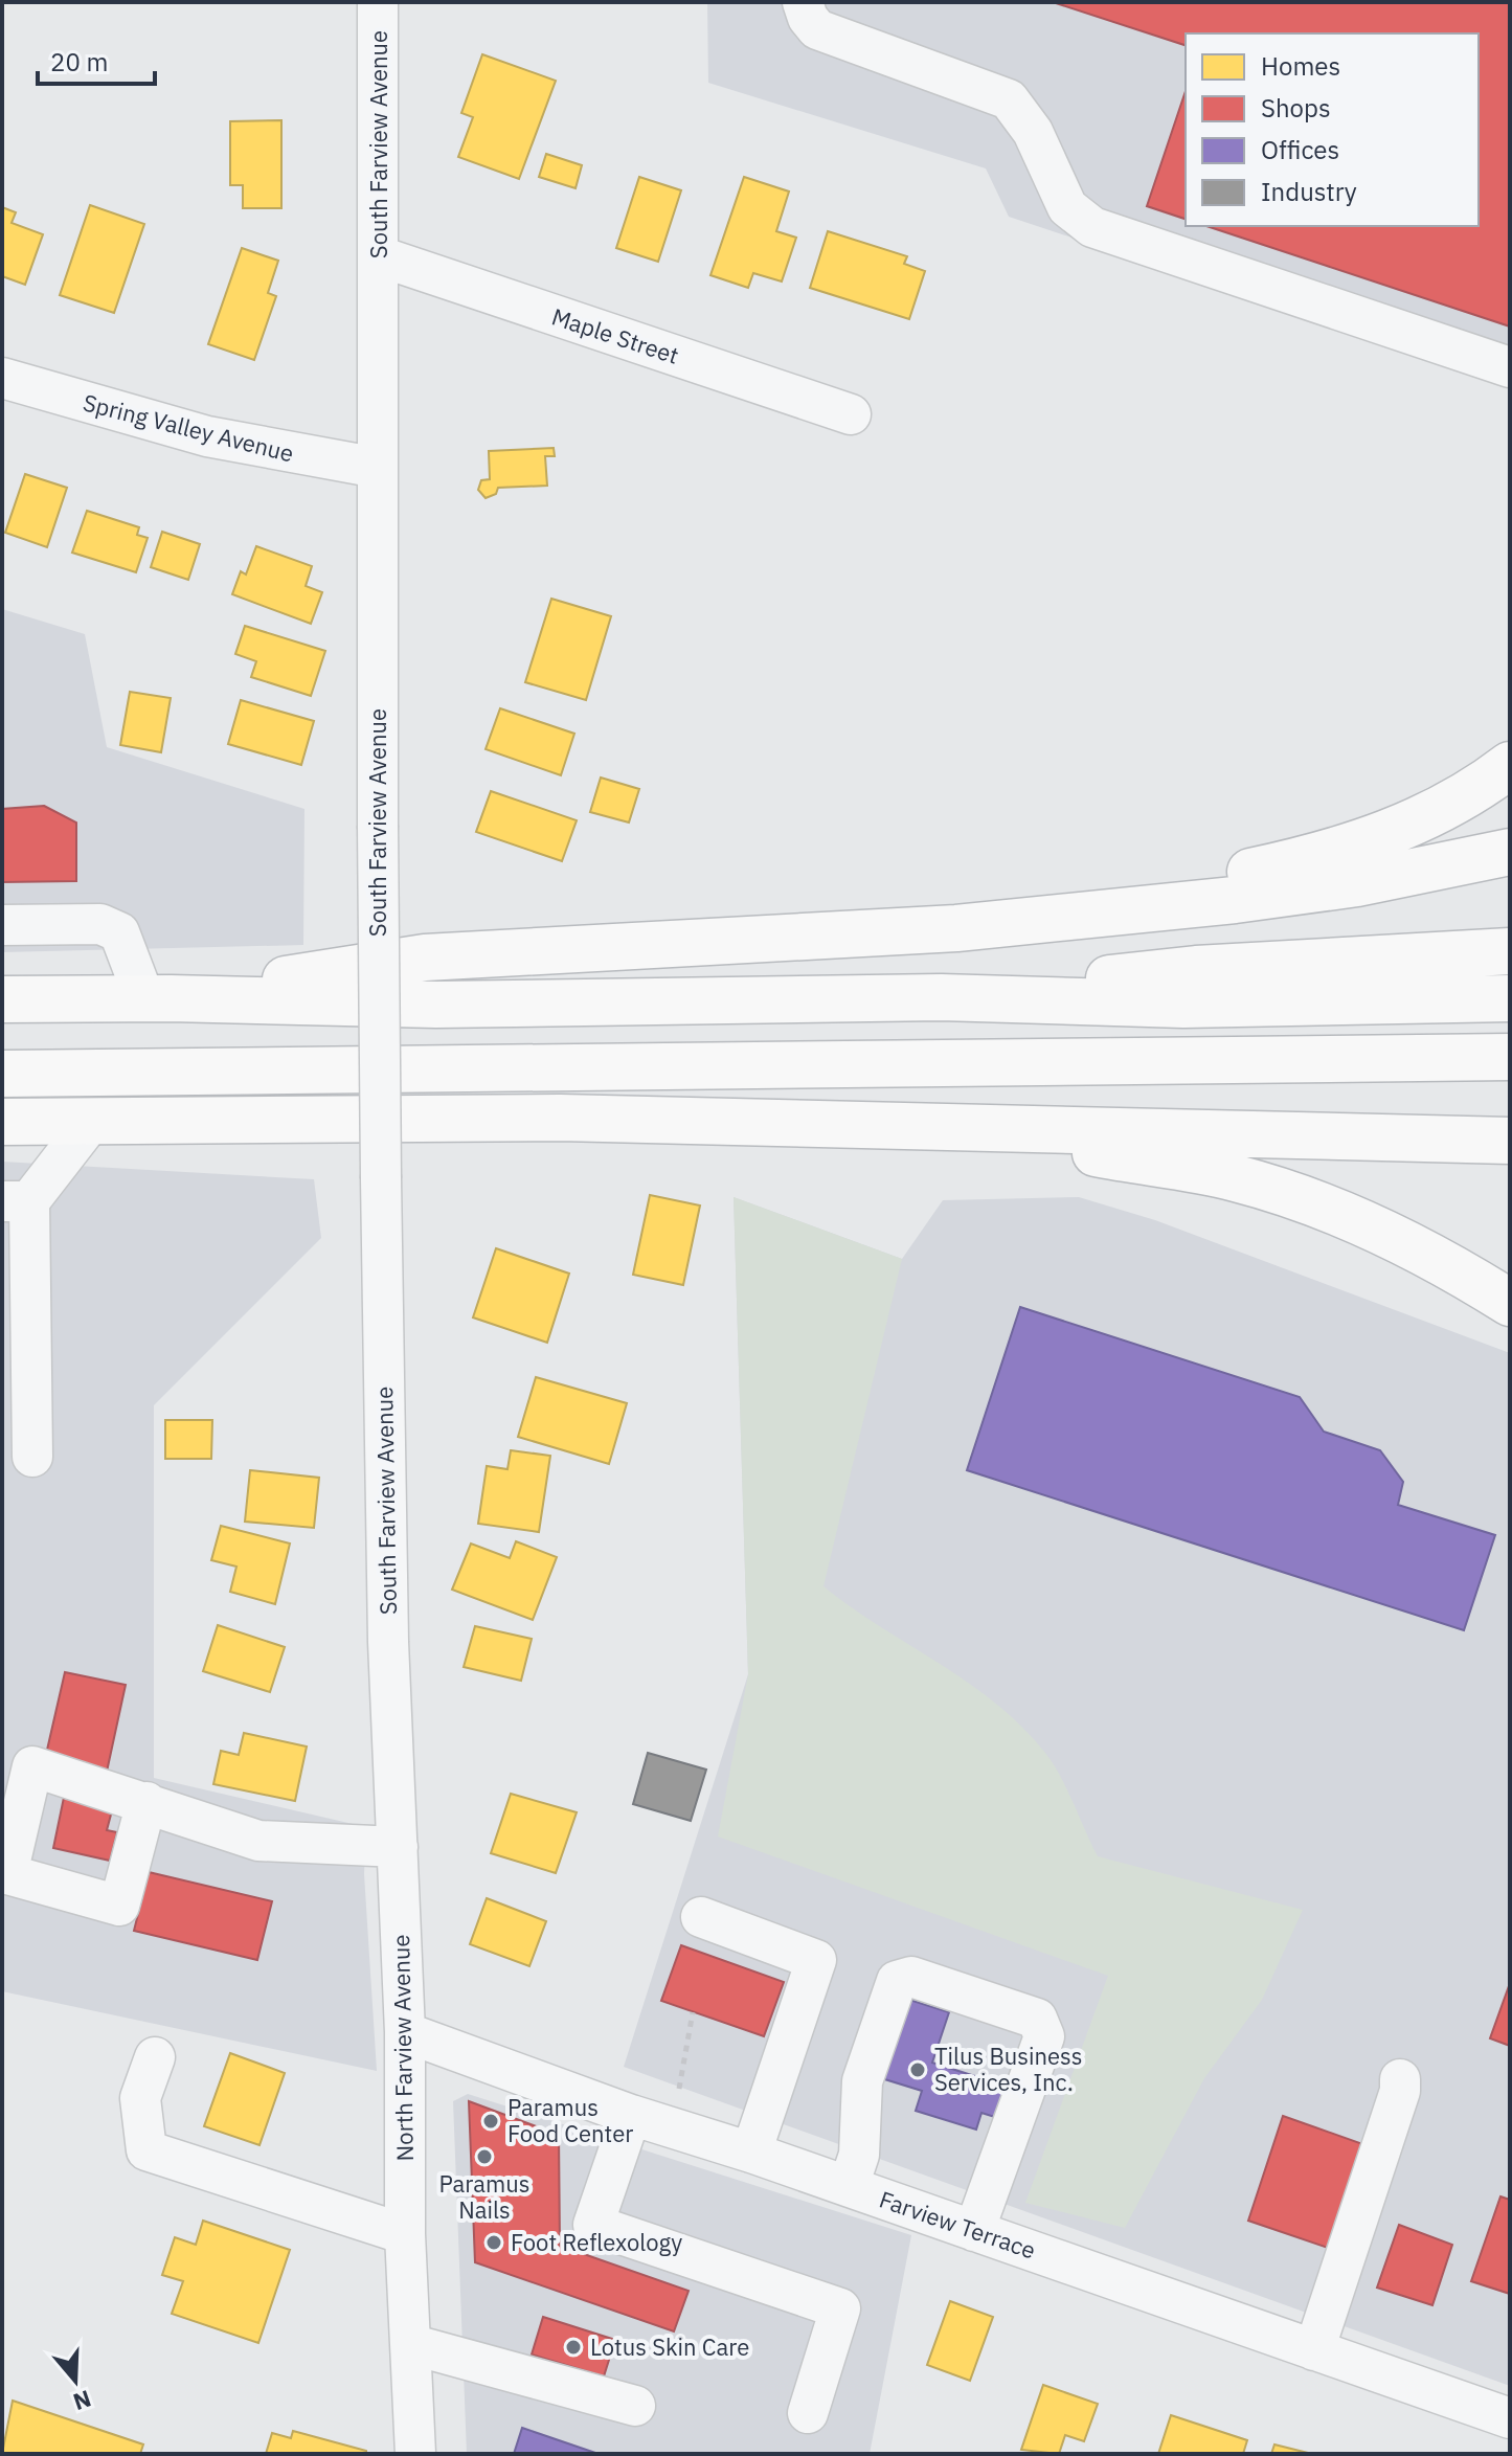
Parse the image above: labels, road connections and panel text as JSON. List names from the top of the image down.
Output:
{
  "streets": {
    "street": [
      "South Farview Avenue",
      "Maple Street",
      "Spring Valley Avenue",
      "North Farview Avenue",
      "Farview Terrace"
    ]
  },
  "crossings": [
    ["South Farview Avenue", "Maple Street"],
    ["South Farview Avenue", "Spring Valley Avenue"],
    ["South Farview Avenue", "North Farview Avenue"],
    ["North Farview Avenue", "Farview Terrace"]
  ],
  "places": [
    "Tilus Business Services, Inc.",
    "Paramus Food Center",
    "Paramus Nails",
    "Foot Reflexology",
    "Lotus Skin Care"
  ],
  "legend": [
    "Homes",
    "Shops",
    "Offices",
    "Industry"
  ],
  "scale_bar": "20 m",
  "north": "bottom"
}
